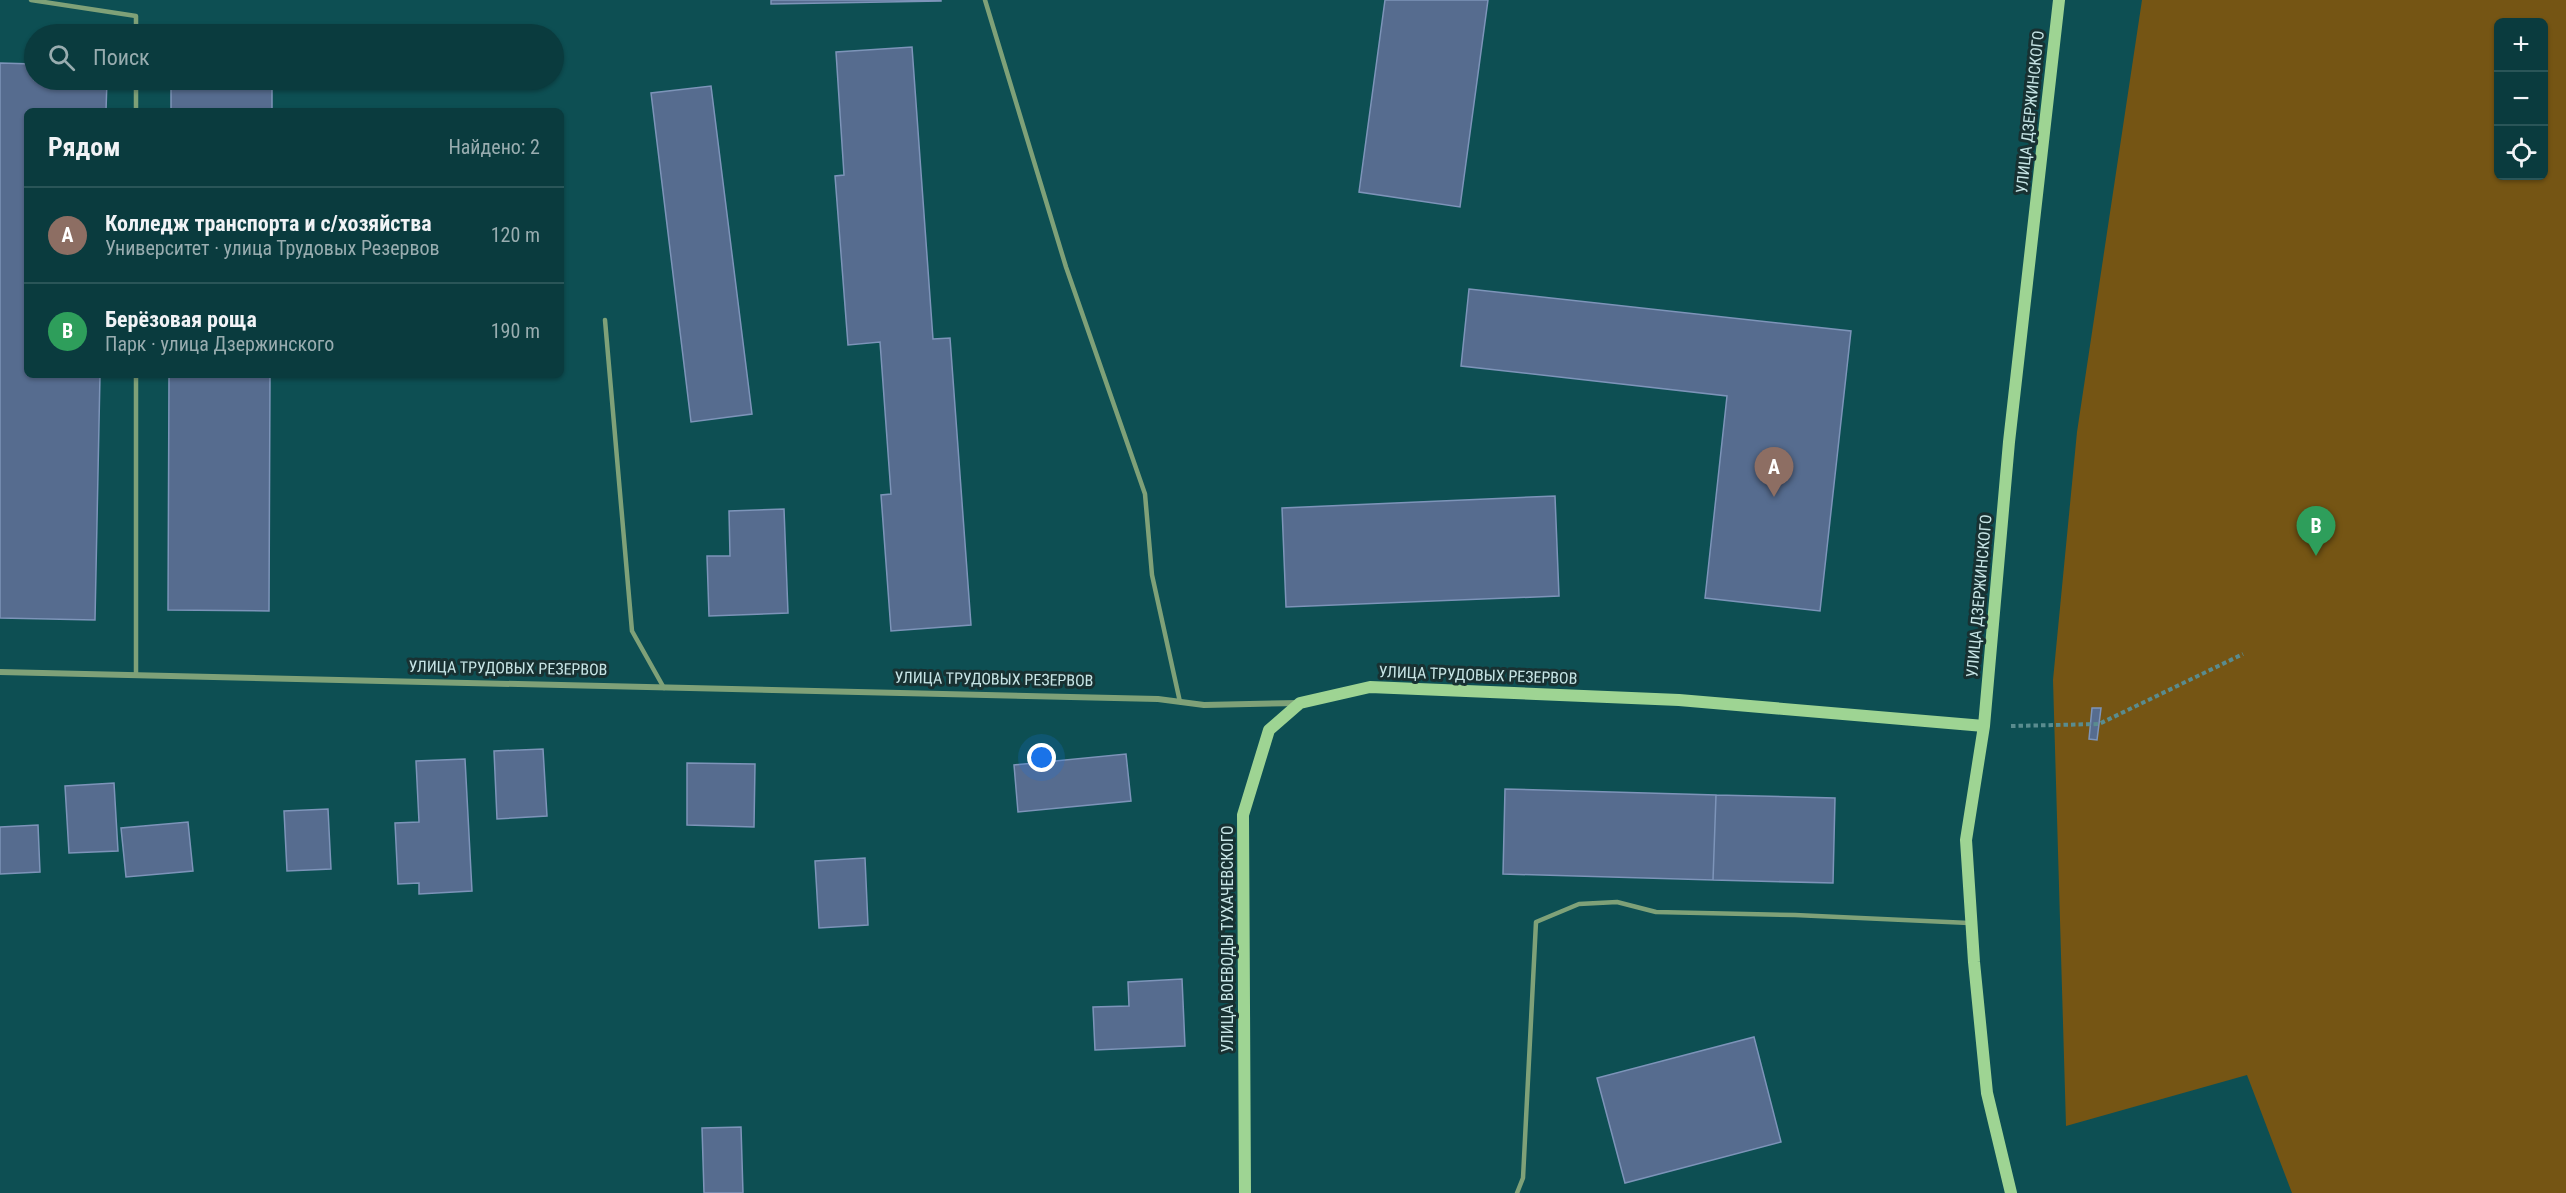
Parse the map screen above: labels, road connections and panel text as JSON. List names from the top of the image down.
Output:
{
  "streets": {
    "main road": ["УЛИЦА ДЗЕРЖИНСКОГО", "УЛИЦА ТРУДОВЫХ РЕЗЕРВОВ", "УЛИЦА ВОЕВОДЫ ТУХАЧЕВСКОГО"]
  },
  "crossings": [
    ["УЛИЦА ДЗЕРЖИНСКОГО", "УЛИЦА ТРУДОВЫХ РЕЗЕРВОВ"],
    ["УЛИЦА ТРУДОВЫХ РЕЗЕРВОВ", "УЛИЦА ВОЕВОДЫ ТУХАЧЕВСКОГО"]
  ],
  "page": {
    "map_buttons": ["+", "−"],
    "search": "Поиск",
    "heading": ["Рядом", "Найдено: 2"],
    "list": [
      {
        "mark": "A",
        "name": "Колледж транспорта и с/хозяйства",
        "note": "Университет · улица Трудовых Резервов",
        "value": "120 m"
      },
      {
        "mark": "B",
        "name": "Берёзовая роща",
        "note": "Парк · улица Дзержинского",
        "value": "190 m"
      }
    ],
    "pins": ["A", "B"]
  }
}
